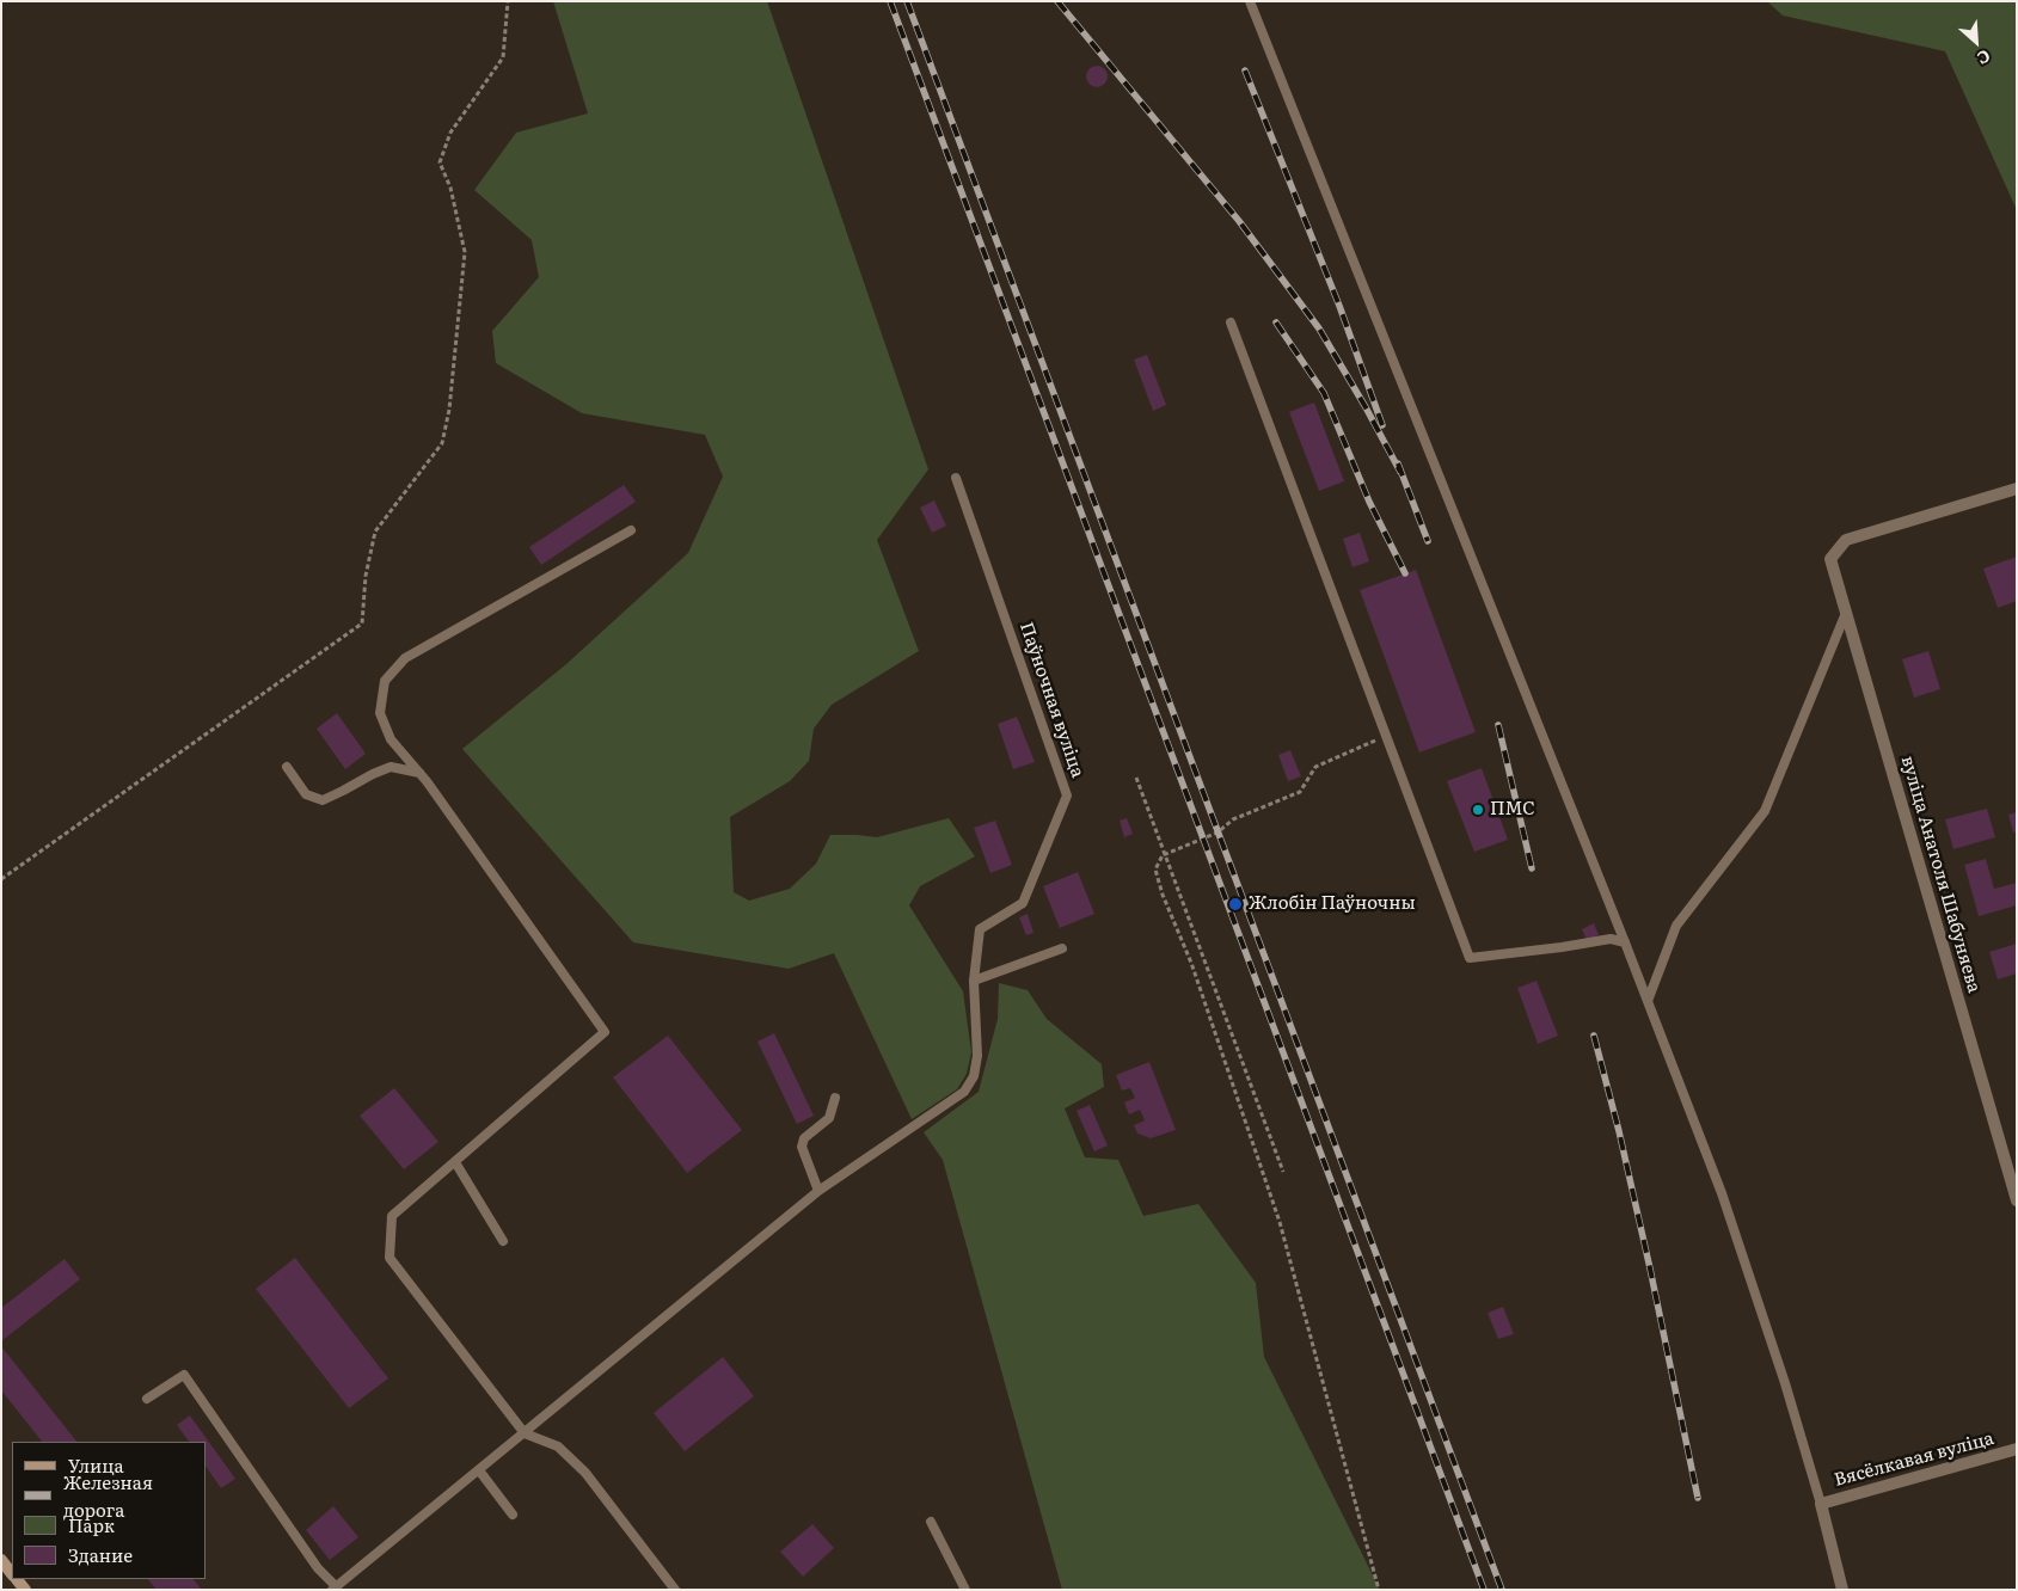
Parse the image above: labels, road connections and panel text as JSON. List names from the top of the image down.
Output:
{
  "streets": {
    "street": ["вуліца Анатоля Шабуняева", "Вясёлкавая вуліца"],
    "lane": ["Паўночная вуліца"]
  },
  "places": ["ПМС", "Жлобін Паўночны"],
  "legend": [
    "Улица",
    "Железная дорога",
    "Парк",
    "Здание"
  ],
  "north": "bottom right"
}
